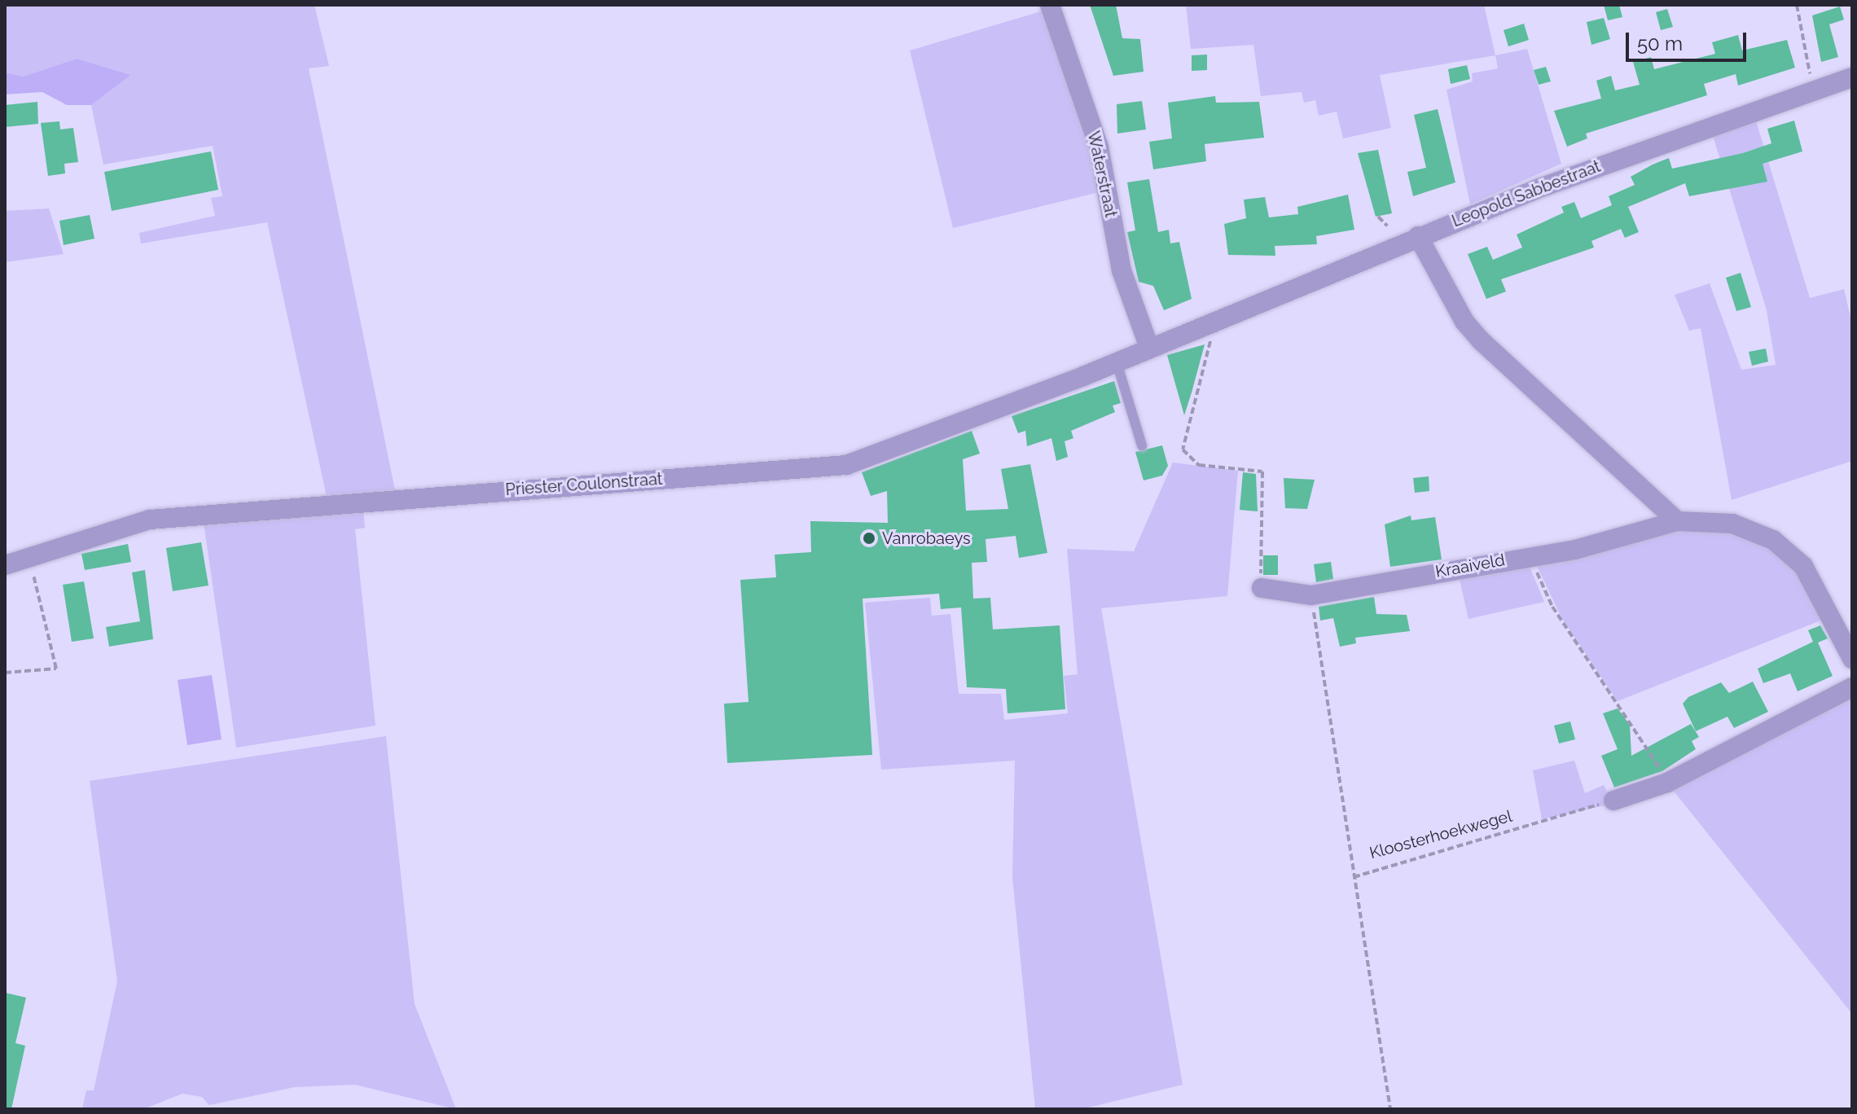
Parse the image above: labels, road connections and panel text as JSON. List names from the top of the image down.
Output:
{
  "streets": {
    "street": [
      "Waterstraat",
      "Leopold Sabbestraat",
      "Priester Coulonstraat",
      "Kraaiveld"
    ],
    "path": ["Kloosterhoekwegel"]
  },
  "crossings": [
    ["Waterstraat", "Leopold Sabbestraat"],
    ["Waterstraat", "Priester Coulonstraat"],
    ["Leopold Sabbestraat", "Priester Coulonstraat"]
  ],
  "places": ["Vanrobaeys"],
  "scale_bar": "50 m"
}
